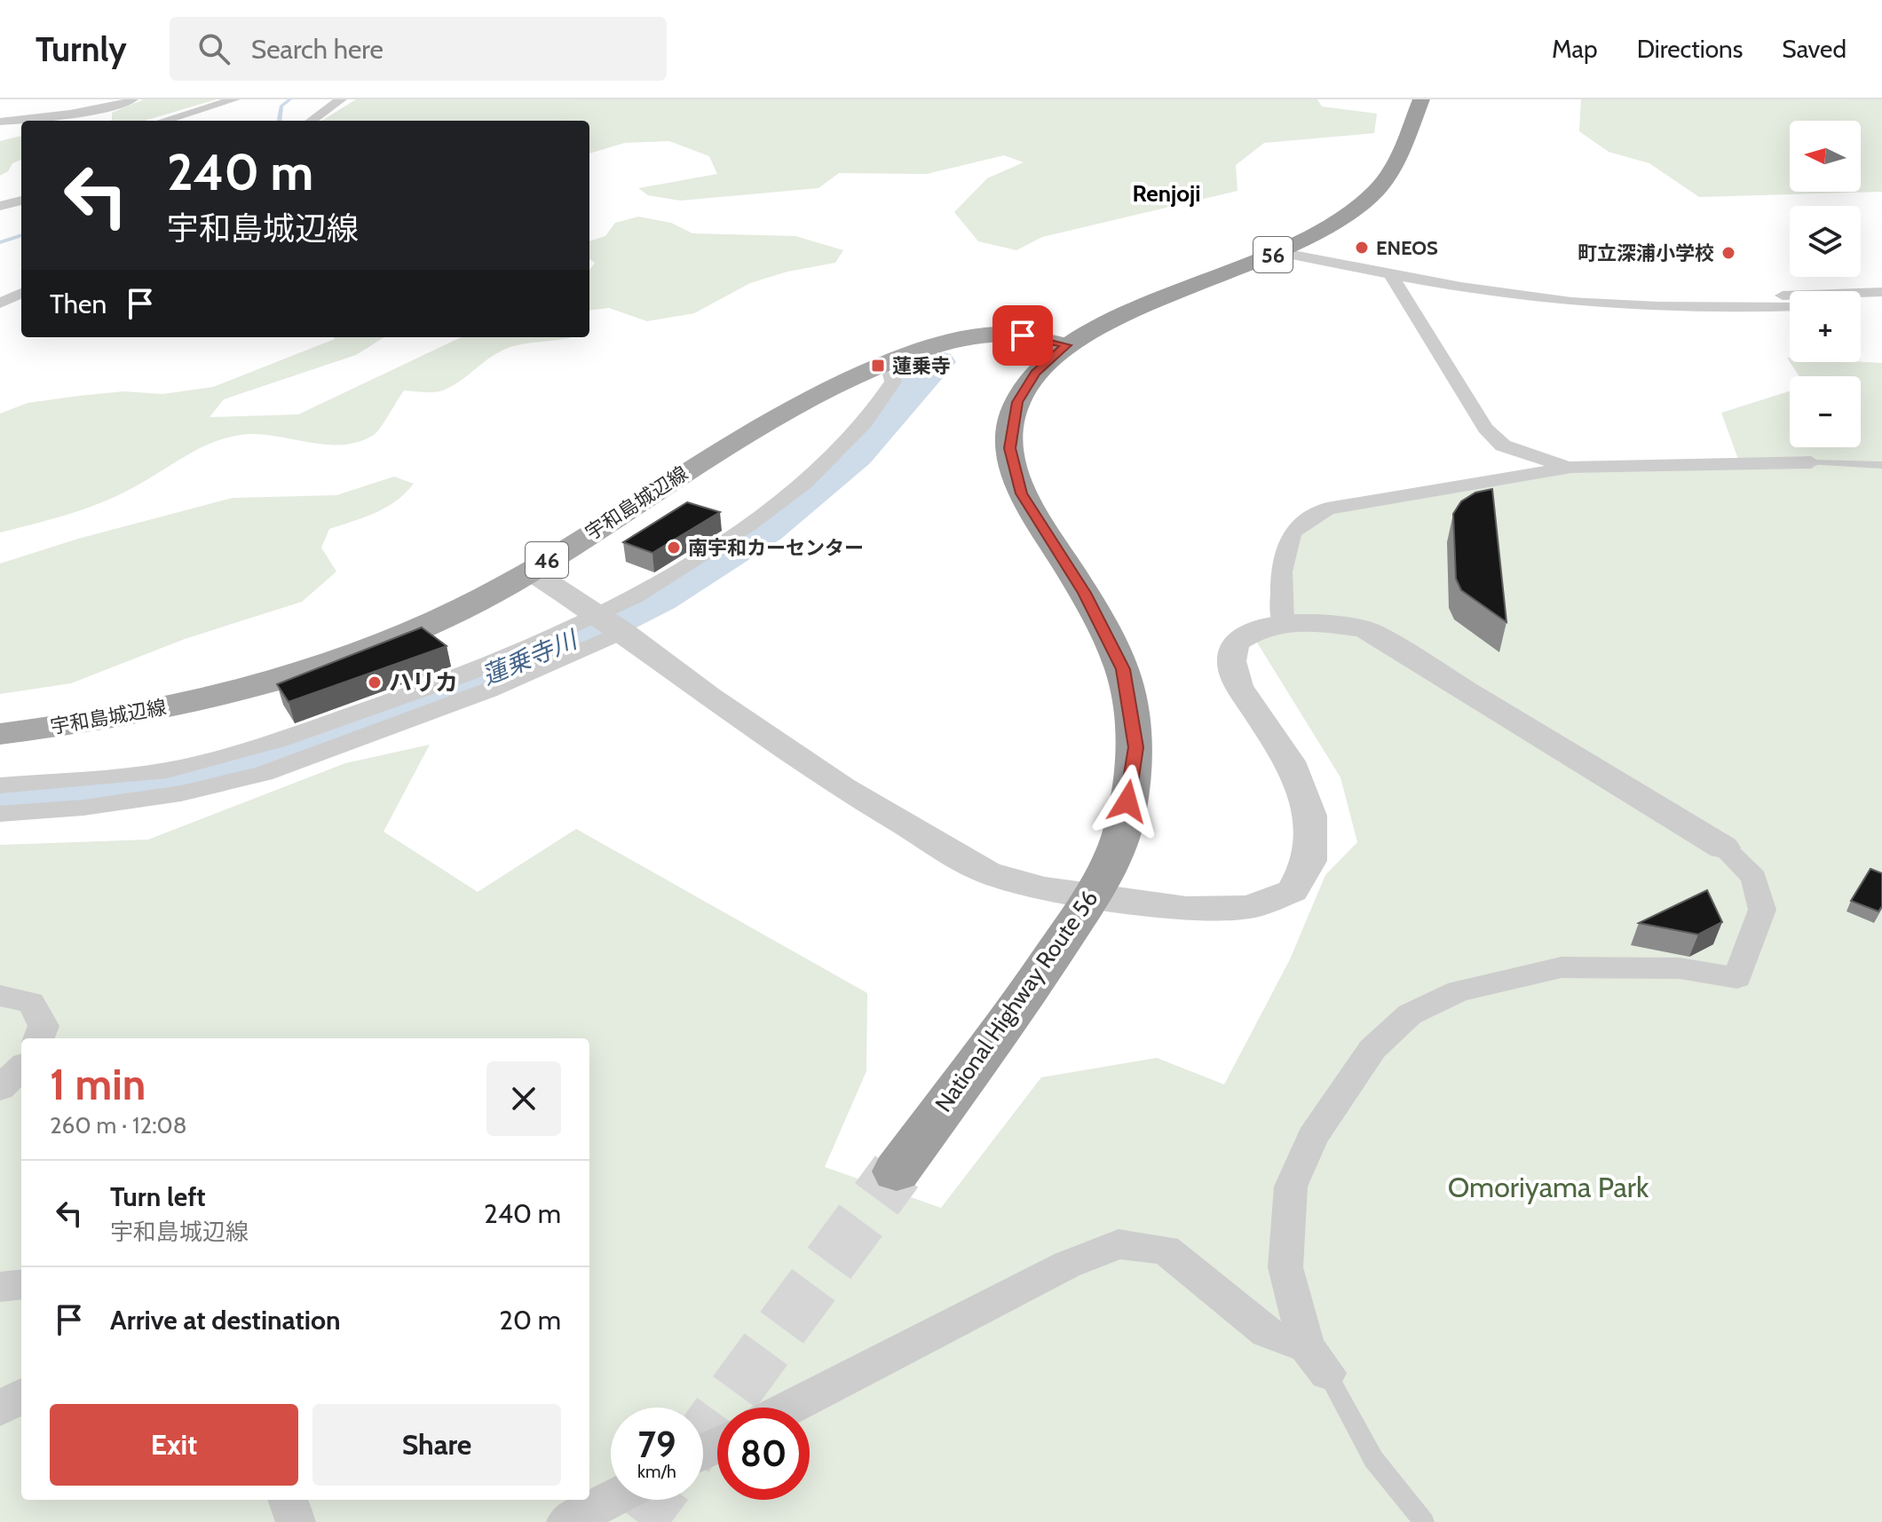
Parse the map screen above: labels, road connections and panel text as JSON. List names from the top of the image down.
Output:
{
  "streets": {
    "highway": ["56", "National Highway Route 56"],
    "main road": ["宇和島城辺線", "46"]
  },
  "crossings": [
    ["宇和島城辺線", "National Highway Route 56"]
  ],
  "districts": ["Renjoji"],
  "water": ["蓮乗寺川"],
  "parks": ["Omoriyama Park"],
  "places": {
    "other": [
      "ENEOS",
      "町立深浦小学校",
      "南宇和カーセンター",
      "ハリカ"
    ],
    "transit": ["蓮乗寺"]
  },
  "north": "left",
  "page": {
    "header": "Turnly",
    "search": "Search here",
    "nav": ["Map", "Directions", "Saved"],
    "map_buttons": ["+", "−"],
    "turn": ["240 m", "宇和島城辺線"],
    "then": "Then",
    "heading": ["1 min", "260 m · 12:08"],
    "list": [
      {
        "name": "Turn left",
        "note": "宇和島城辺線",
        "value": "240 m"
      },
      {
        "name": "Arrive at destination",
        "value": "20 m"
      }
    ],
    "buttons": ["Exit", "Share"],
    "speed": "79 km/h",
    "limit": "80"
  }
}
